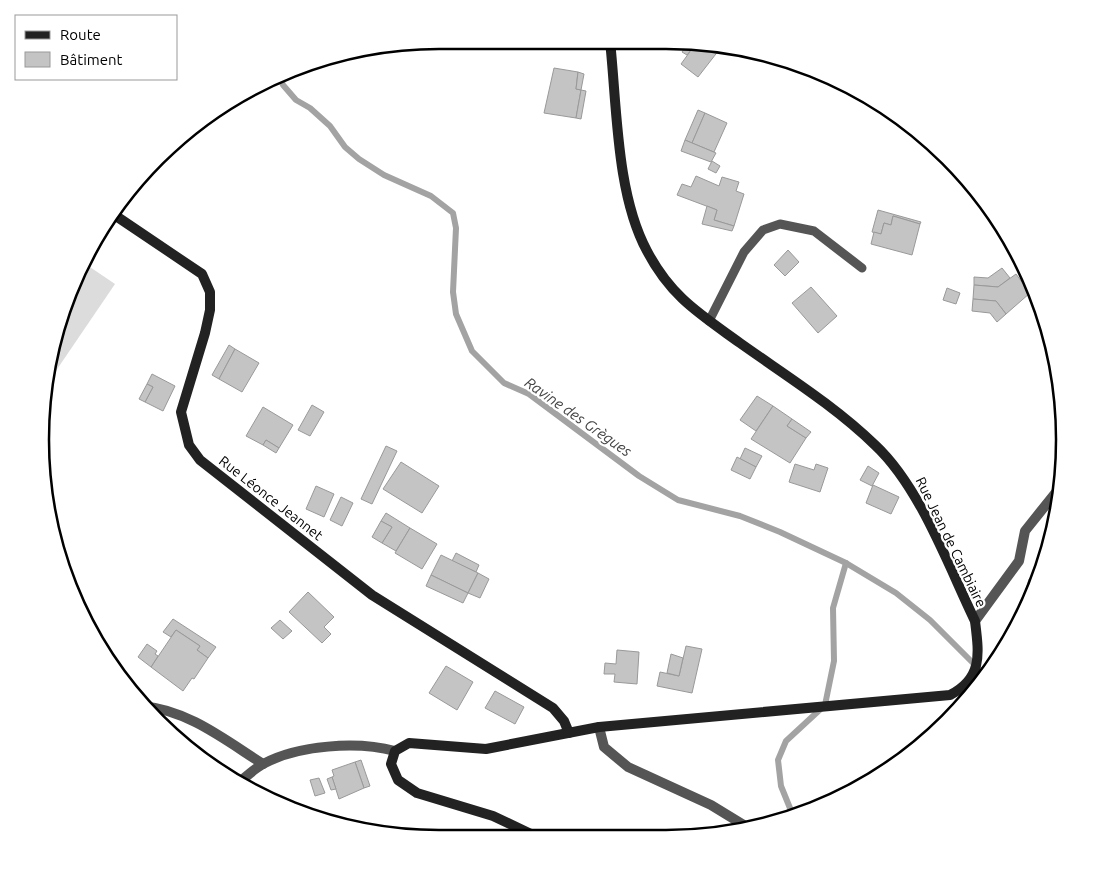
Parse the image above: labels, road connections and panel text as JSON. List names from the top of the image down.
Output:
{
  "streets": {
    "main road": ["Rue Léonce Jeannet", "Rue Jean de Cambiaire"]
  },
  "crossings": [
    ["Rue Léonce Jeannet", "Rue Jean de Cambiaire"]
  ],
  "water": ["Ravine des Grègues"],
  "legend": ["Route", "Bâtiment"]
}
